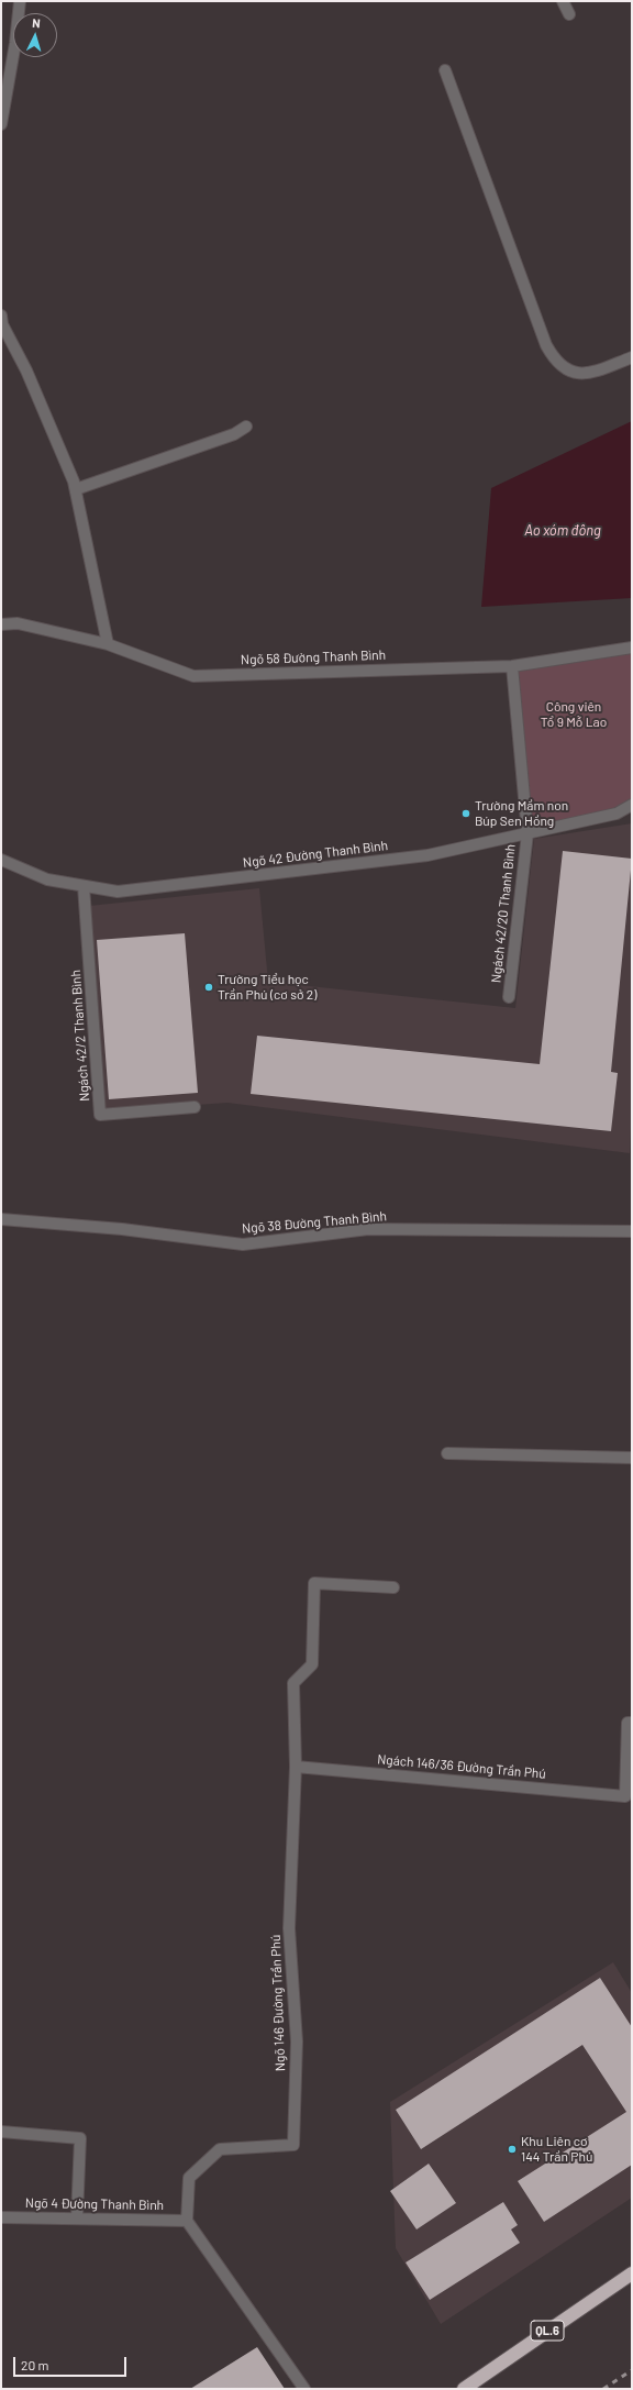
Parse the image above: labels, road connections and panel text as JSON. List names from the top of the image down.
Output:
{
  "streets": {
    "highway": ["QL.6"],
    "lane": [
      "Ngõ 58 Đường Thanh Bình",
      "Ngõ 42 Đường Thanh Bình",
      "Ngách 42/20 Thanh Bình",
      "Ngách 42/2 Thanh Bình",
      "Ngõ 38 Đường Thanh Bình",
      "Ngách 146/36 Đường Trần Phú",
      "Ngõ 146 Đường Trần Phú",
      "Ngõ 4 Đường Thanh Bình"
    ]
  },
  "crossings": [
    ["Ngõ 58 Đường Thanh Bình", "Ngách 42/20 Thanh Bình"],
    ["Ngõ 42 Đường Thanh Bình", "Ngách 42/20 Thanh Bình"],
    ["Ngõ 42 Đường Thanh Bình", "Ngách 42/2 Thanh Bình"],
    ["Ngách 146/36 Đường Trần Phú", "Ngõ 146 Đường Trần Phú"],
    ["Ngõ 146 Đường Trần Phú", "Ngõ 4 Đường Thanh Bình"]
  ],
  "water": ["Ao xóm đông"],
  "parks": ["Công viên Tổ 9 Mỗ Lao"],
  "places": ["Trường Mầm non Búp Sen Hồng", "Trường Tiểu học Trần Phú (cơ sở 2)", "Khu Liên cơ 144 Trần Phú"],
  "scale_bar": "20 m",
  "north": "top"
}
